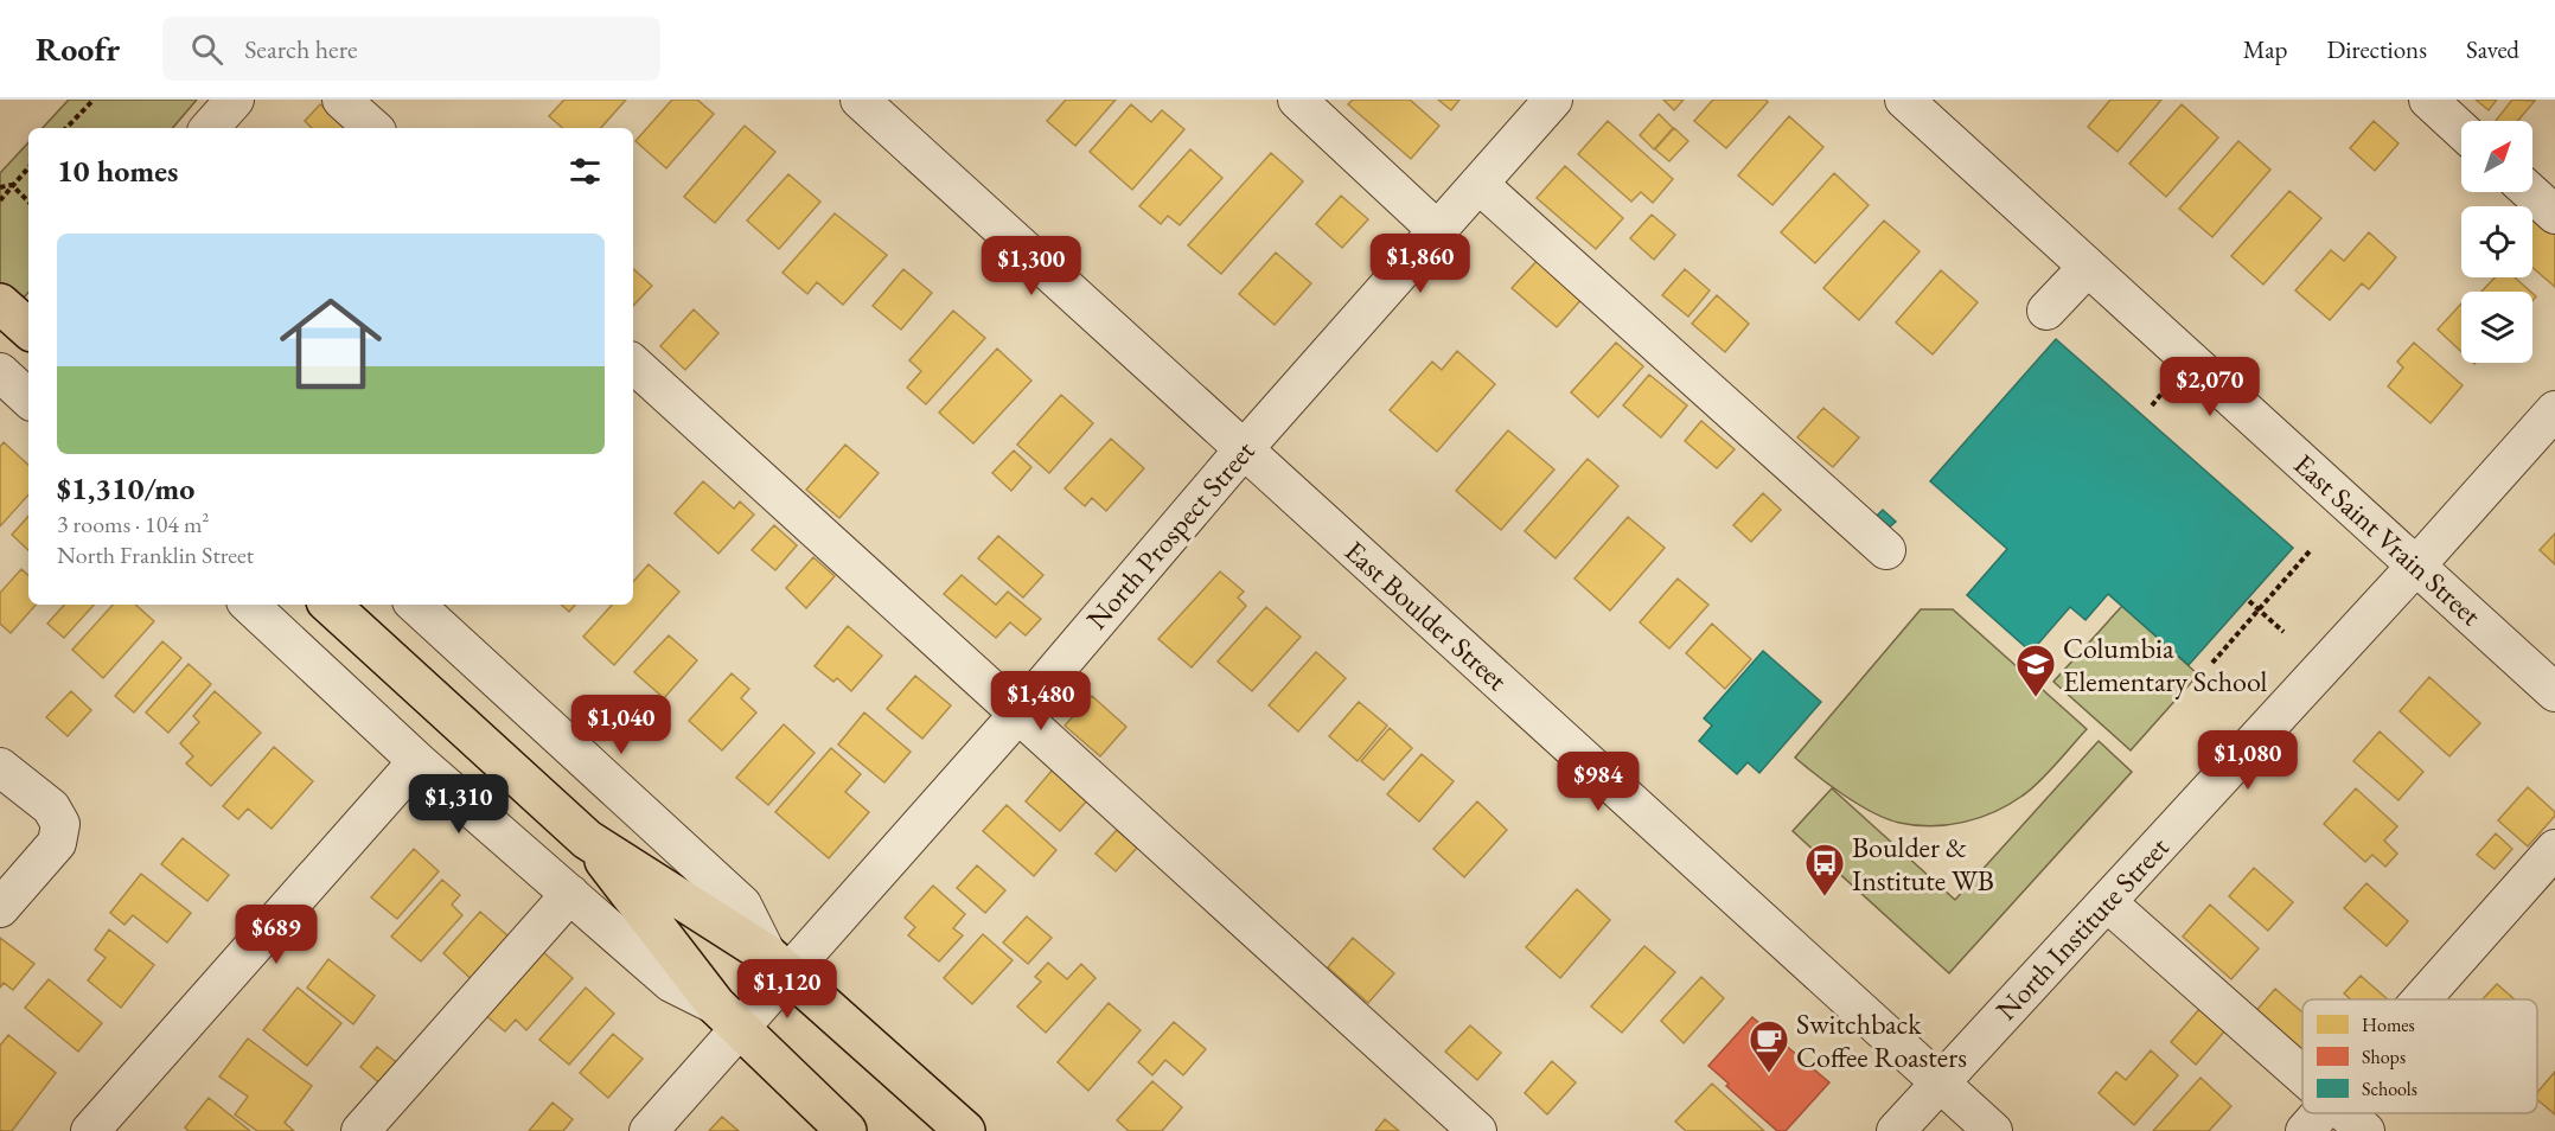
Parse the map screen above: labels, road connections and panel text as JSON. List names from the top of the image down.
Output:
{
  "streets": {
    "street": [
      "North Prospect Street",
      "East Saint Vrain Street",
      "East Boulder Street",
      "North Institute Street"
    ]
  },
  "crossings": [
    ["North Prospect Street", "East Boulder Street"],
    ["East Saint Vrain Street", "North Institute Street"],
    ["East Boulder Street", "North Institute Street"]
  ],
  "places": {
    "school or university": ["Columbia Elementary School"],
    "bus stop": ["Boulder & Institute WB"],
    "cafe": ["Switchback Coffee Roasters"]
  },
  "legend": ["Homes", "Shops", "Schools"],
  "north": "top right",
  "page": {
    "header": "Roofr",
    "search": "Search here",
    "nav": ["Map", "Directions", "Saved"],
    "heading": "10 homes",
    "list": [
      {
        "name": "$1,310/mo",
        "note": "3 rooms · 104 m² · North Franklin Street"
      }
    ],
    "price": [
      "$1,860",
      "$1,300",
      "$2,070",
      "$1,480",
      "$1,040",
      "$1,080",
      "$984",
      "$1,310",
      "$689",
      "$1,120"
    ]
  }
}
